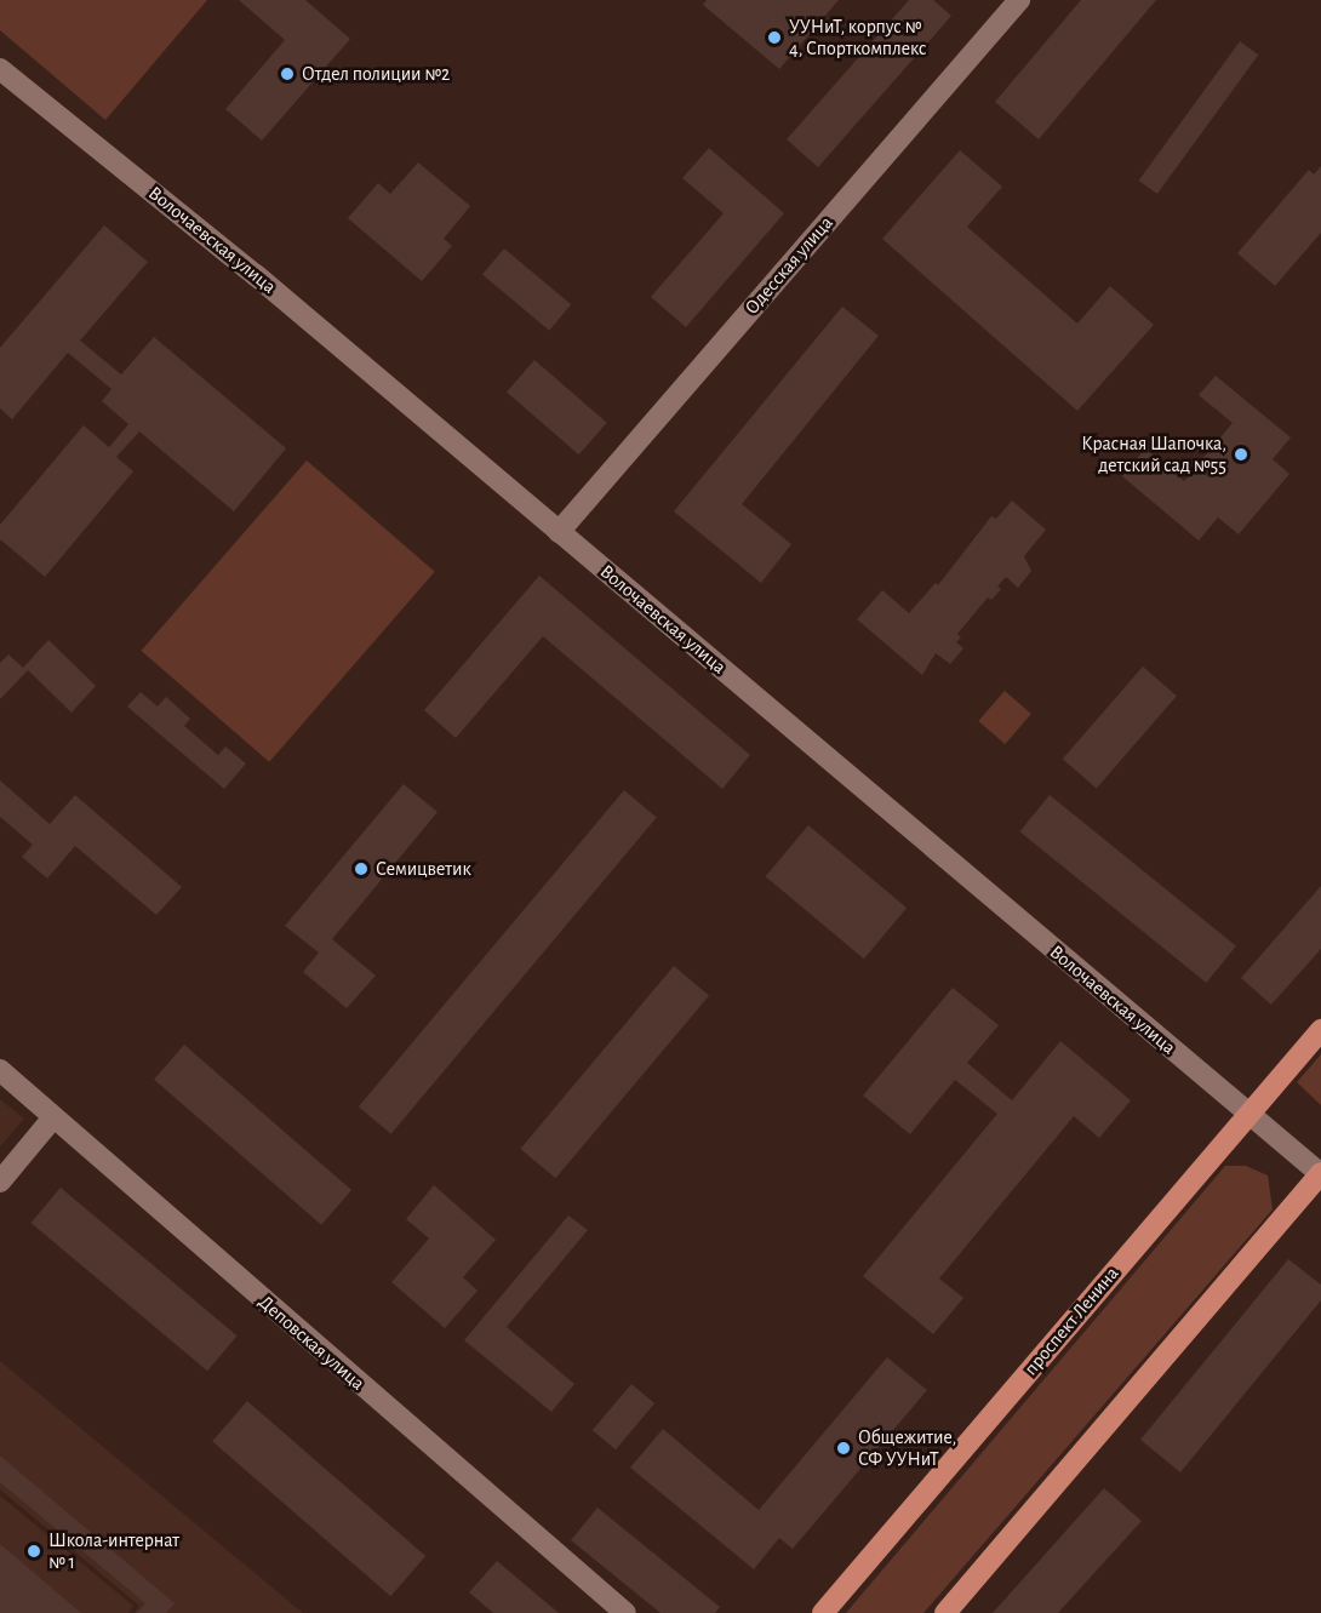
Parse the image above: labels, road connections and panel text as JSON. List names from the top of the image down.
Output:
{
  "streets": {
    "main road": ["проспект Ленина"],
    "street": ["Волочаевская улица", "Одесская улица", "Деповская улица"]
  },
  "crossings": [
    ["Волочаевская улица", "Одесская улица"],
    ["Волочаевская улица", "проспект Ленина"]
  ],
  "places": [
    "УУНиТ, корпус № 4, Спорткомплекс",
    "Отдел полиции №2",
    "Красная Шапочка, детский сад №55",
    "Семицветик",
    "Общежитие, СФ УУНиТ",
    "Школа-интернат № 1"
  ]
}
